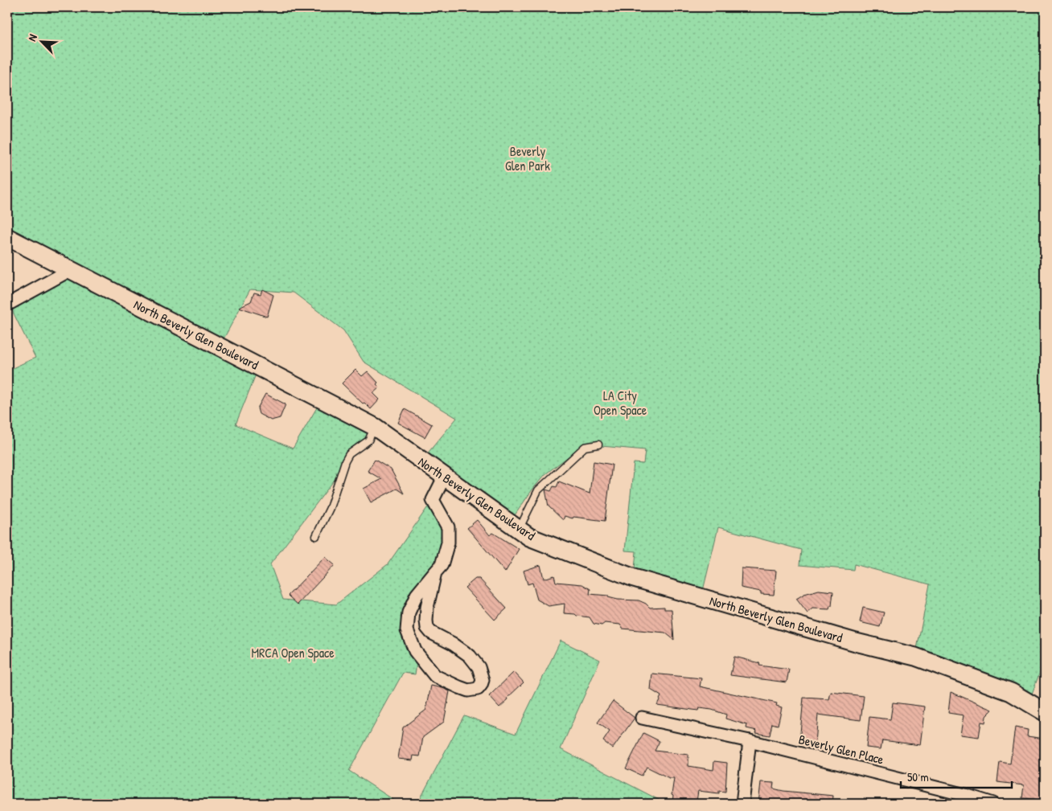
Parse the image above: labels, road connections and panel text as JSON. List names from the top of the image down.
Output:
{
  "streets": {
    "main road": ["North Beverly Glen Boulevard"],
    "street": ["Beverly Glen Place"]
  },
  "parks": ["Beverly Glen Park", "LA City Open Space", "MRCA Open Space"],
  "scale_bar": "50 m",
  "north": "top left"
}
